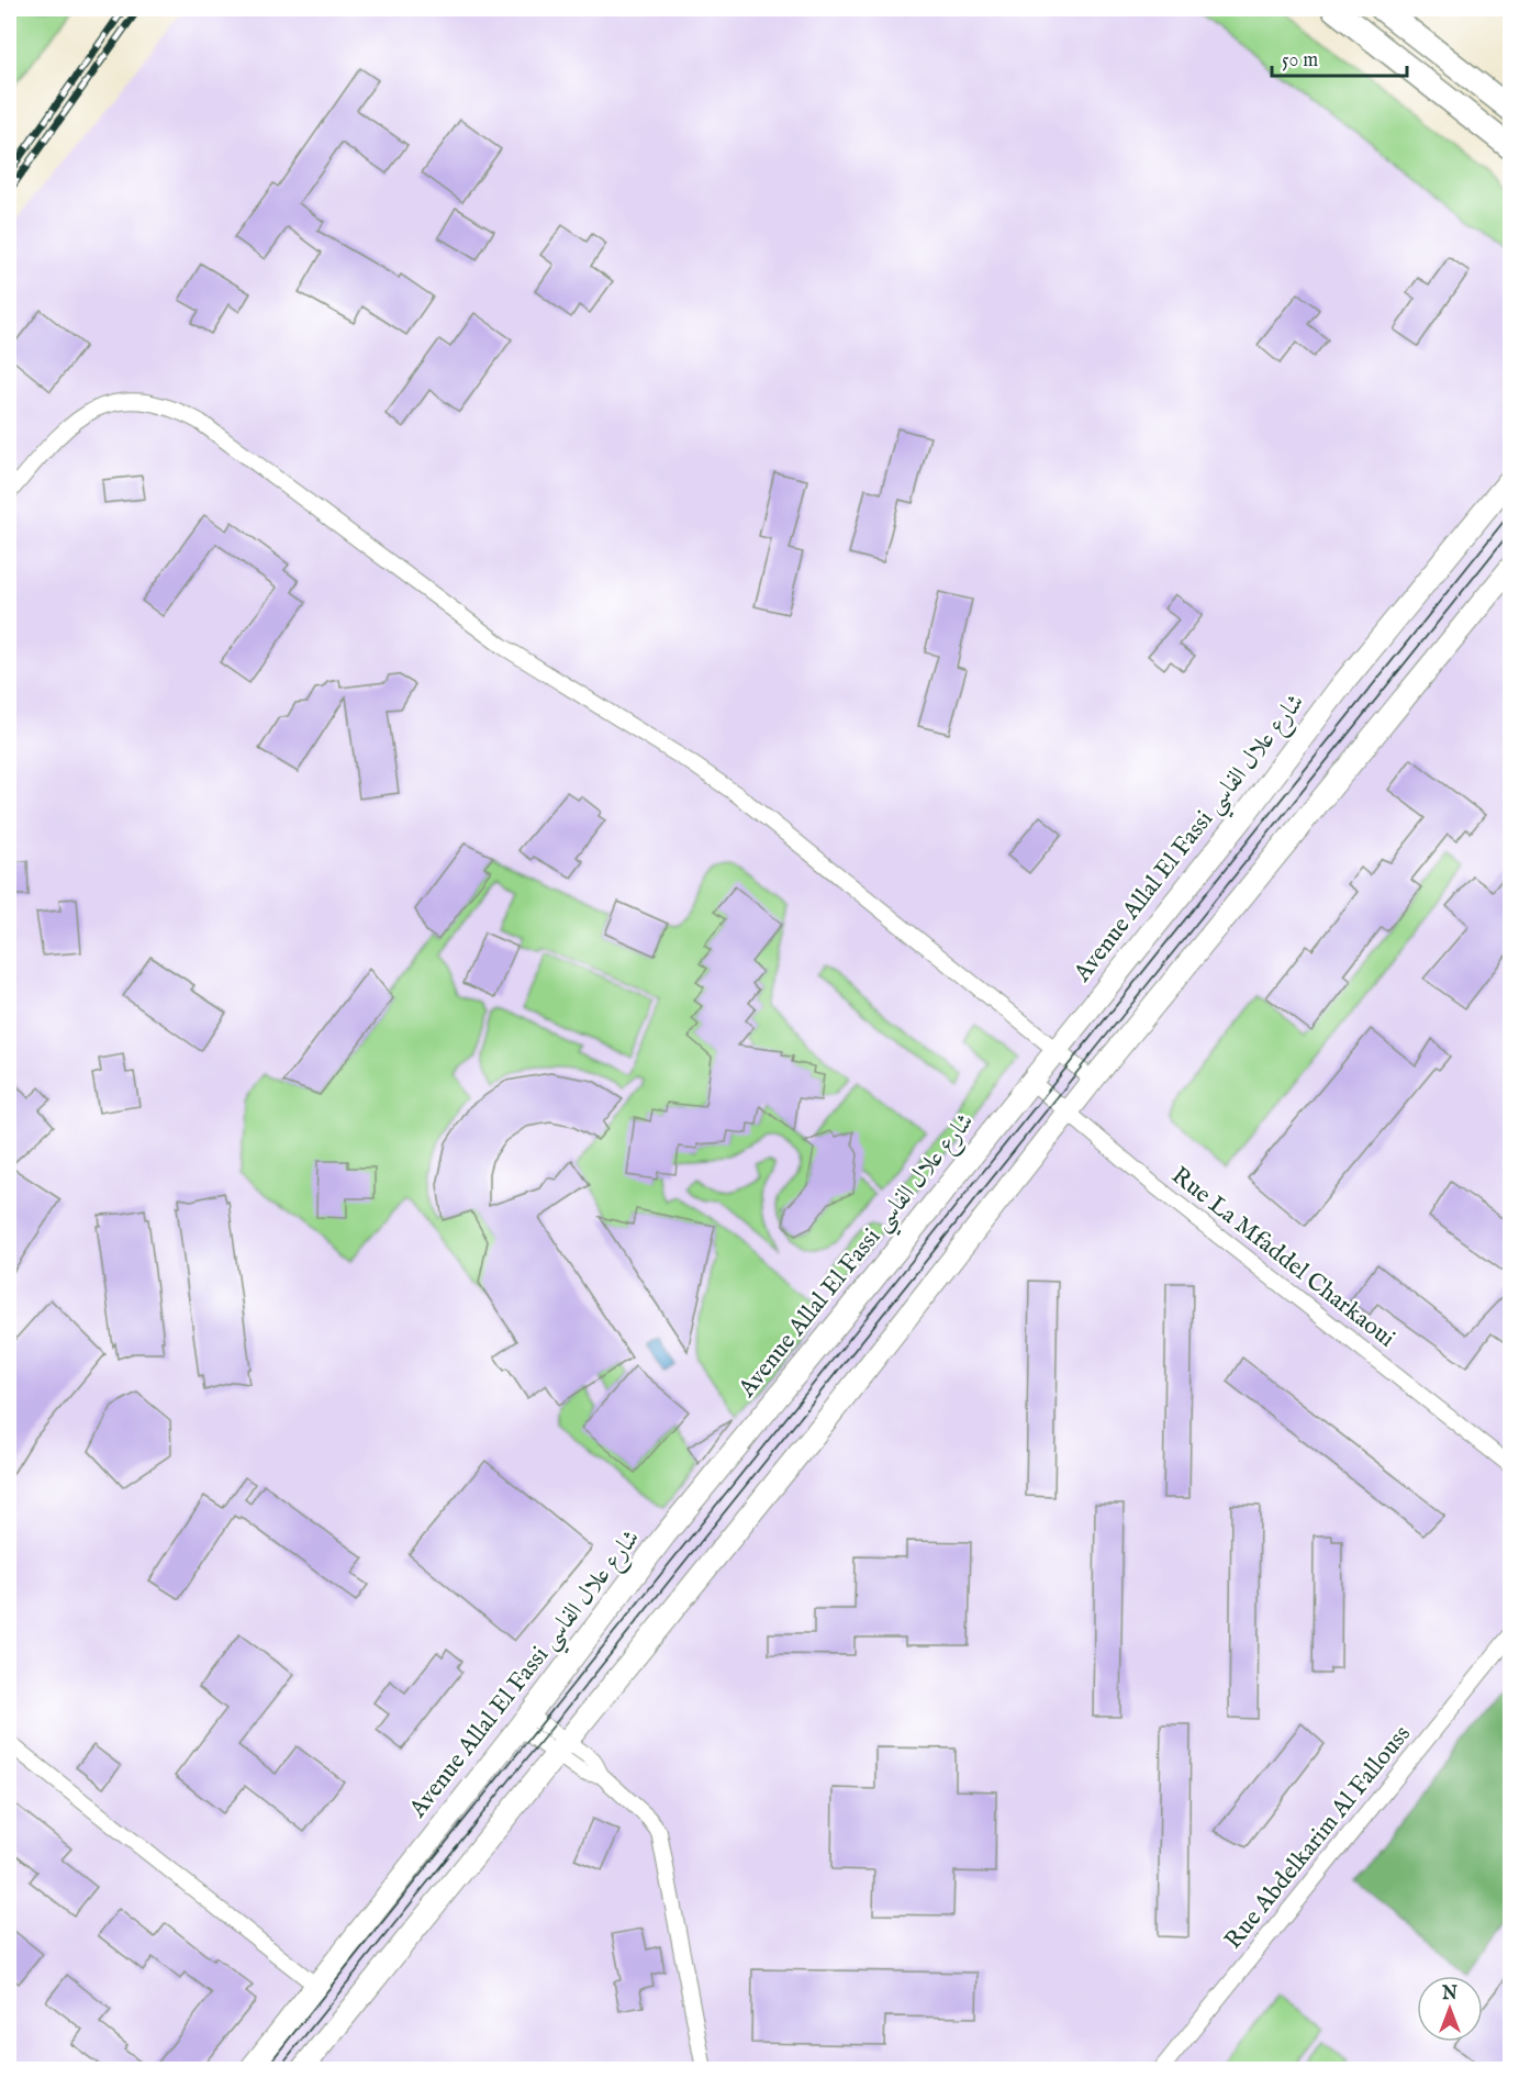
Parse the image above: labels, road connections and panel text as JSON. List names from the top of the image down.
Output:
{
  "streets": {
    "street": ["Avenue Allal El Fassi شارع علال الفاسي", "Rue La Mfaddel Charkaoui", "Rue Abdelkarim Al Fallouss"]
  },
  "crossings": [
    ["Avenue Allal El Fassi شارع علال الفاسي", "Rue La Mfaddel Charkaoui"]
  ],
  "scale_bar": "50 m",
  "north": "top"
}
